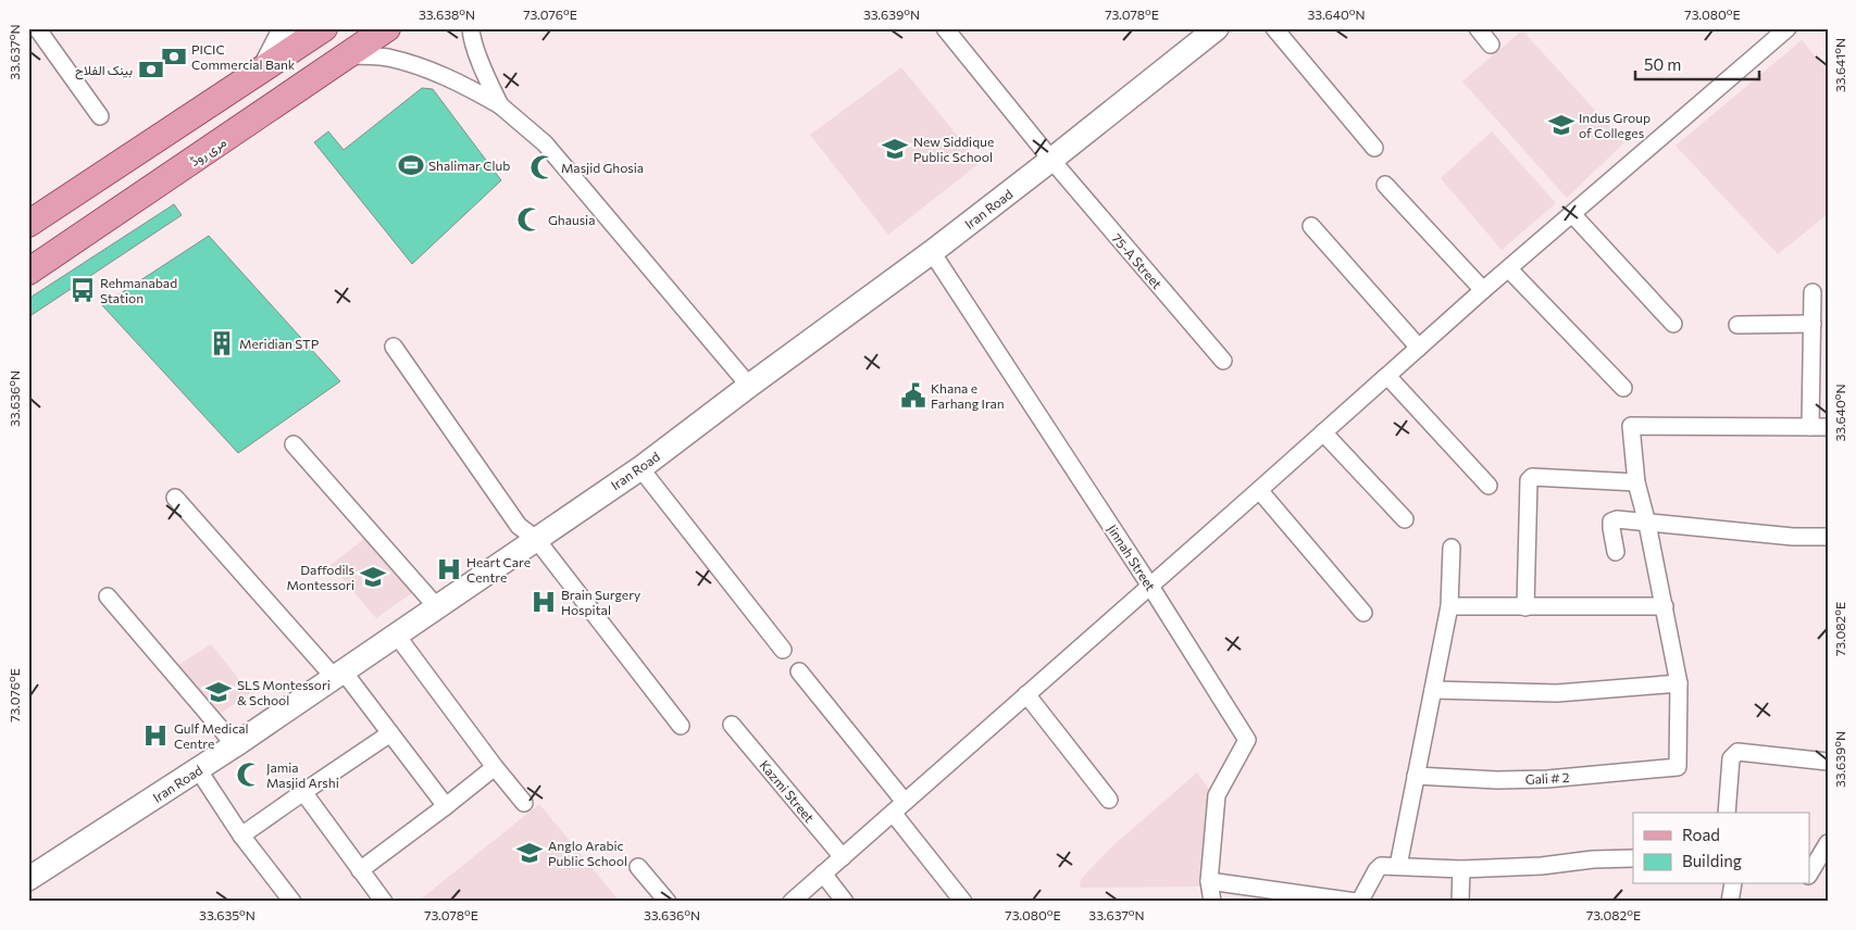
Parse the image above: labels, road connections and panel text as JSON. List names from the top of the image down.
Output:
{
  "streets": {
    "main road": ["مری روڈ", "Iran Road"],
    "street": [
      "75-A Street",
      "Jinnah Street",
      "Gali # 2",
      "Kazmi Street"
    ]
  },
  "crossings": [
    ["Iran Road", "75-A Street"],
    ["Iran Road", "Jinnah Street"]
  ],
  "places": {
    "bank": ["PICIC Commercial Bank", "بینک الفلاح"],
    "school or university": [
      "Indus Group of Colleges",
      "New Siddique Public School",
      "Daffodils Montessori",
      "SLS Montessori & School",
      "Anglo Arabic Public School"
    ],
    "sports": ["Shalimar Club"],
    "mosque": ["Masjid Ghosia", "Ghausia", "Jamia Masjid Arshi"],
    "bus stop": ["Rehmanabad Station"],
    "building": ["Meridian STP"],
    "public building": ["Khana e Farhang Iran"],
    "hospital": ["Heart Care Centre", "Brain Surgery Hospital", "Gulf Medical Centre"]
  },
  "legend": ["Road", "Building"],
  "scale_bar": "50 m",
  "coordinates": [
    "33.638°N",
    "73.076°E",
    "33.639°N",
    "73.078°E",
    "33.640°N",
    "73.080°E",
    "33.637°N",
    "33.641°N",
    "33.636°N",
    "73.082°E",
    "33.635°N"
  ]
}
